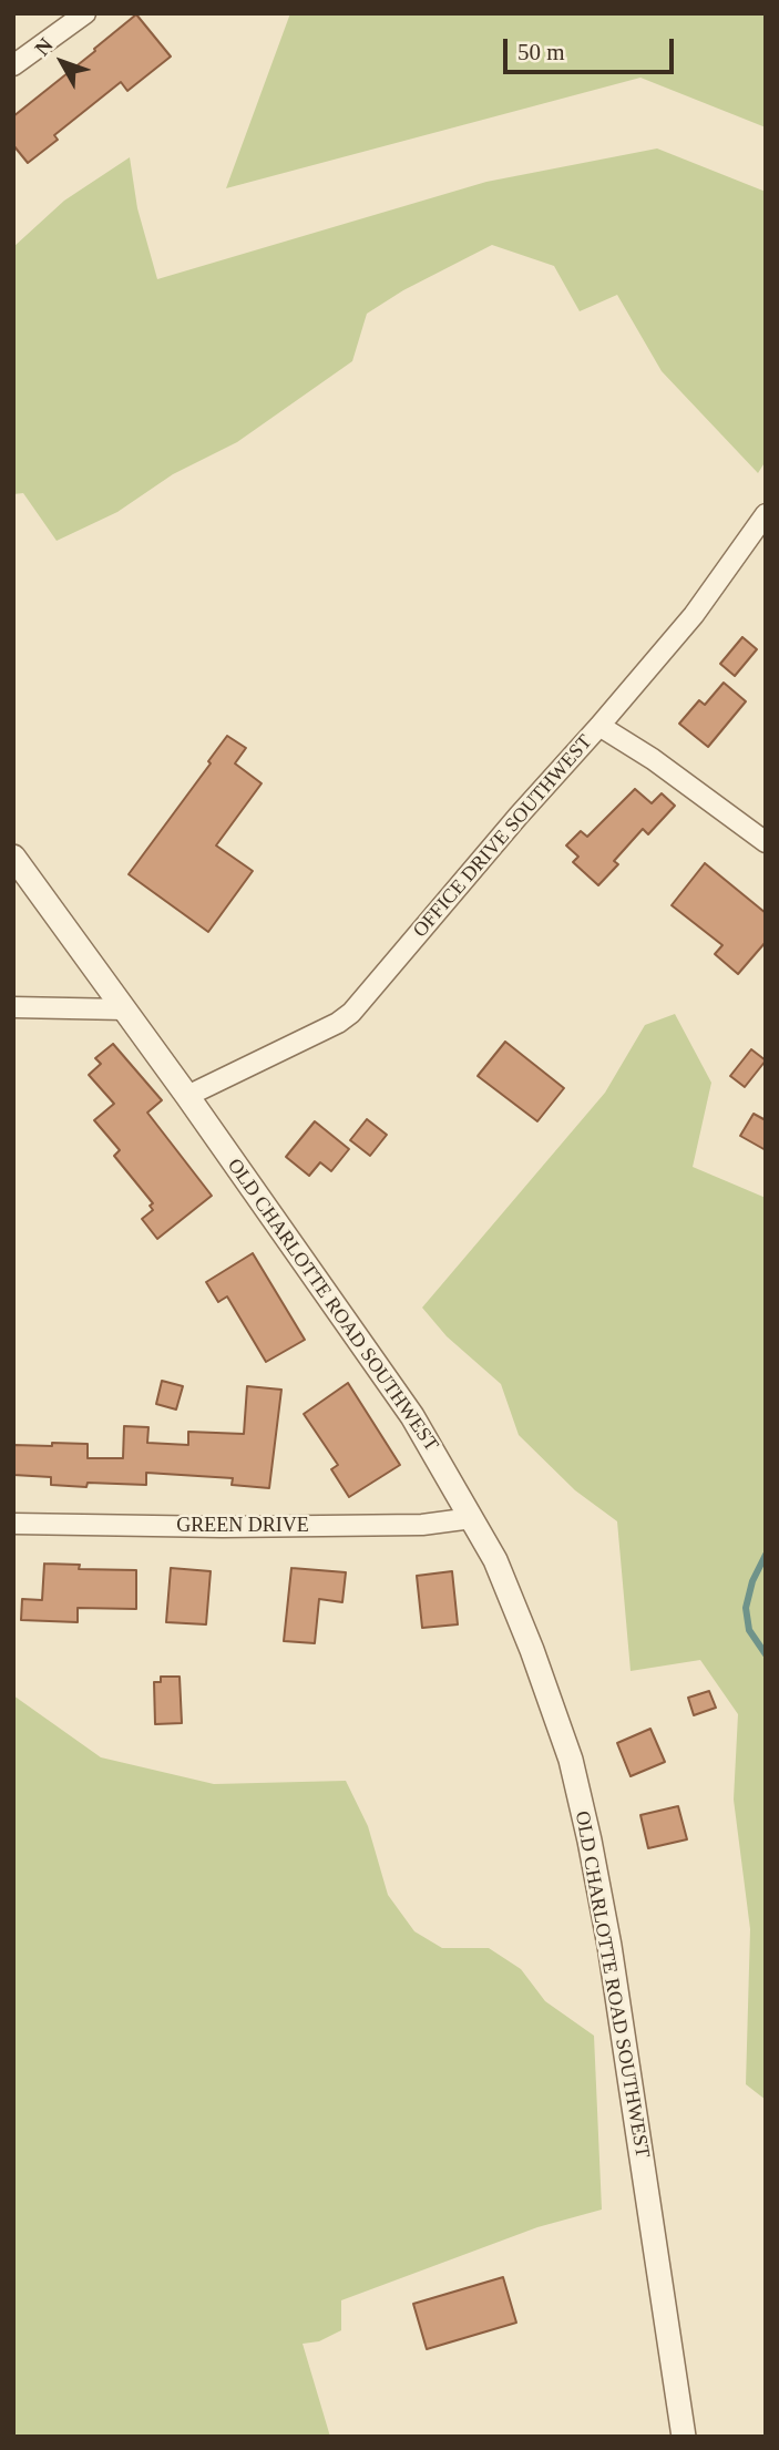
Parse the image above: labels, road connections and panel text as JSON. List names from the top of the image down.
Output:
{
  "streets": {
    "street": ["OFFICE DRIVE SOUTHWEST", "OLD CHARLOTTE ROAD SOUTHWEST", "GREEN DRIVE"]
  },
  "crossings": [
    ["OFFICE DRIVE SOUTHWEST", "OLD CHARLOTTE ROAD SOUTHWEST"],
    ["OLD CHARLOTTE ROAD SOUTHWEST", "GREEN DRIVE"]
  ],
  "scale_bar": "50 m",
  "north": "top left"
}
